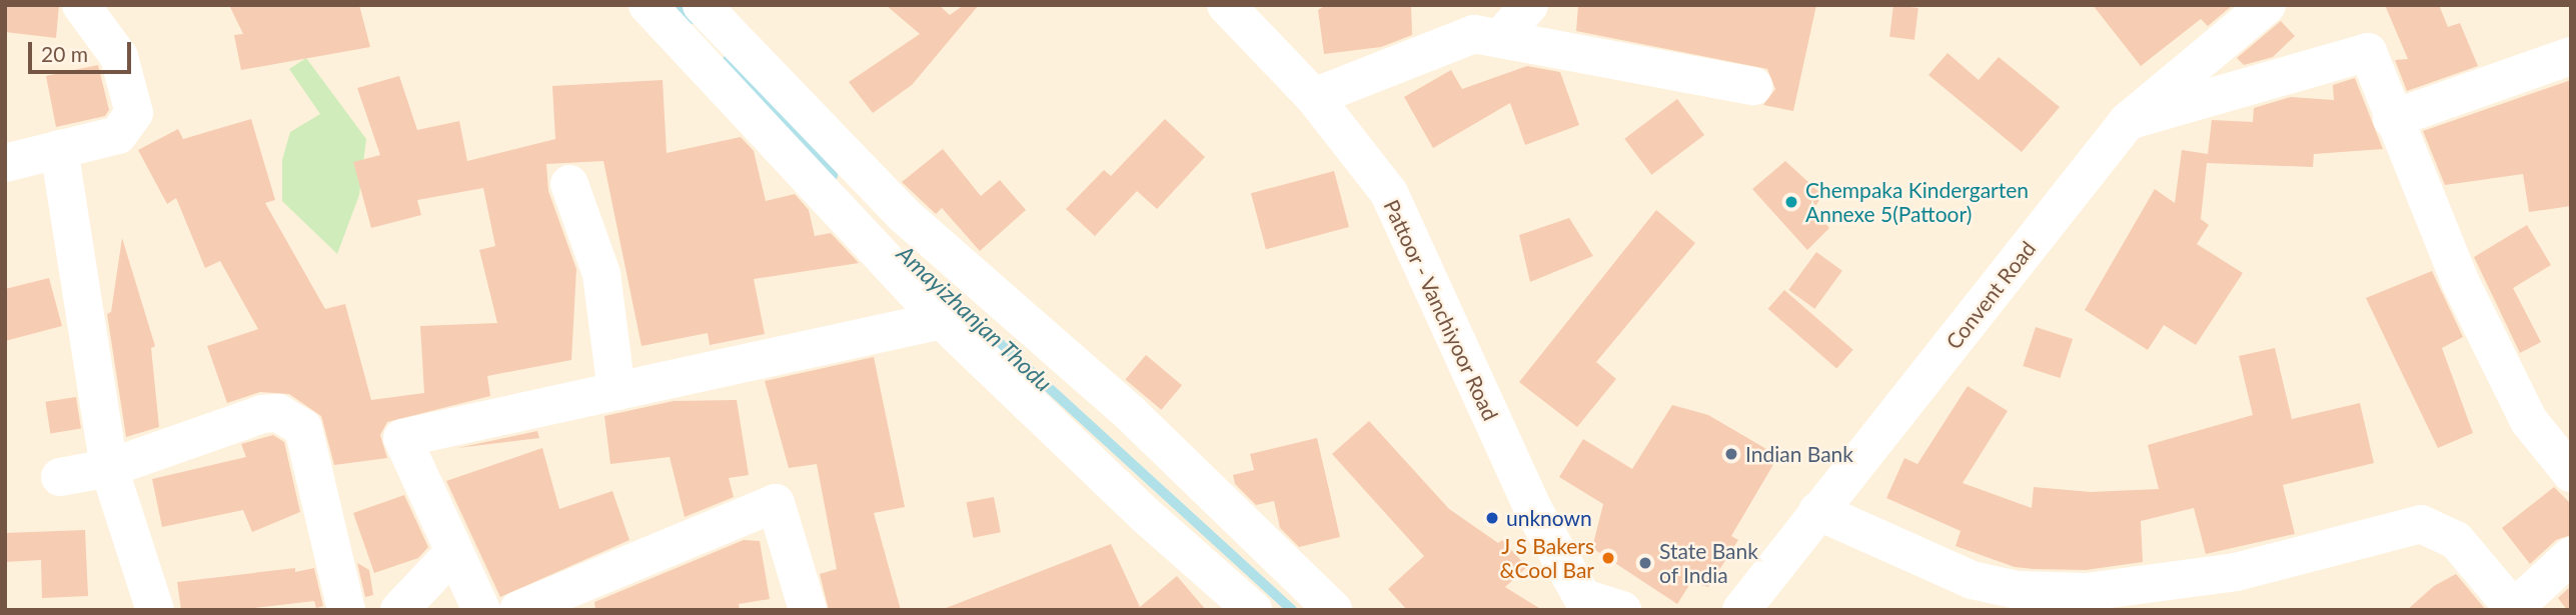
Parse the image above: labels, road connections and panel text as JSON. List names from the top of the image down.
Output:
{
  "streets": {
    "street": ["Convent Road", "Pattoor - Vanchiyoor Road"]
  },
  "water": ["Amayizhanjan Thodu"],
  "places": [
    "Chempaka Kindergarten Annexe 5(Pattoor)",
    "Indian Bank",
    "unknown",
    "J S Bakers &Cool Bar",
    "State Bank of India"
  ],
  "scale_bar": "20 m"
}
